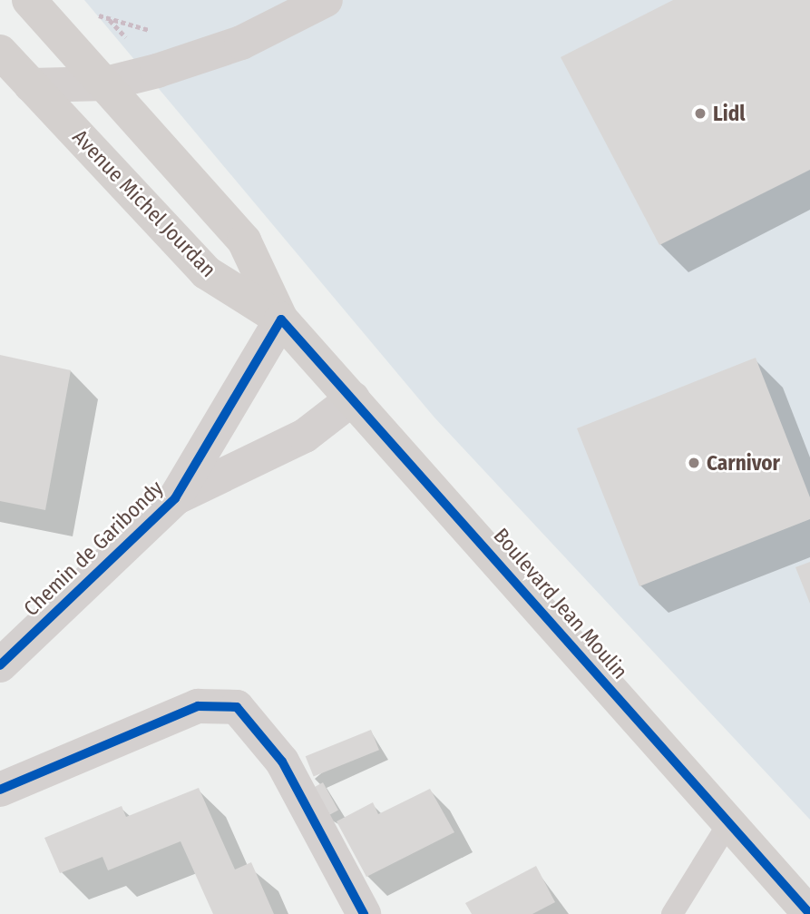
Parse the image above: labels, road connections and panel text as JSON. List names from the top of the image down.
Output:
{
  "streets": {
    "main road": ["Avenue Michel Jourdan", "Boulevard Jean Moulin"],
    "street": ["Chemin de Garibondy"]
  },
  "crossings": [
    ["Avenue Michel Jourdan", "Chemin de Garibondy"],
    ["Avenue Michel Jourdan", "Boulevard Jean Moulin"],
    ["Chemin de Garibondy", "Boulevard Jean Moulin"]
  ],
  "places": ["Lidl", "Carnivor"]
}
